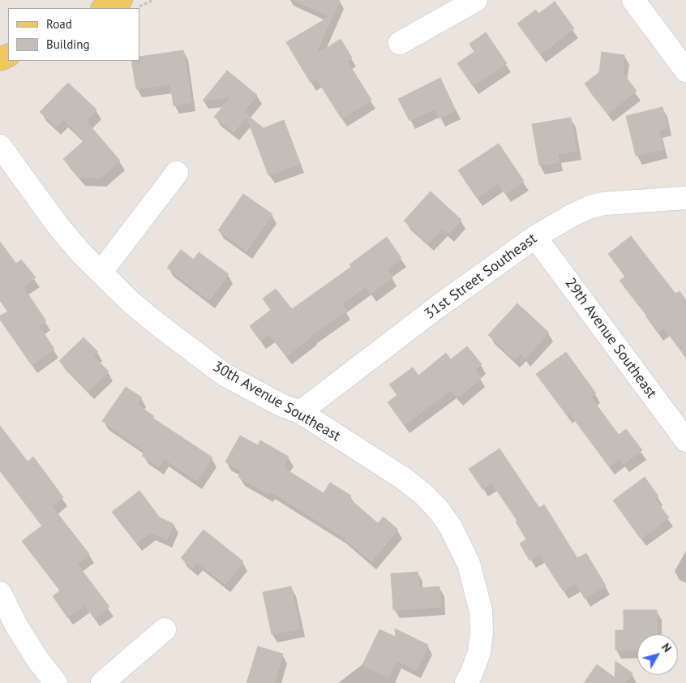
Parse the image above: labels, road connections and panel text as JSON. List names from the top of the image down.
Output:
{
  "streets": {
    "street": ["31st Street Southeast", "29th Avenue Southeast", "30th Avenue Southeast"]
  },
  "crossings": [
    ["31st Street Southeast", "29th Avenue Southeast"],
    ["31st Street Southeast", "30th Avenue Southeast"]
  ],
  "legend": ["Road", "Building"],
  "north": "top right"
}
